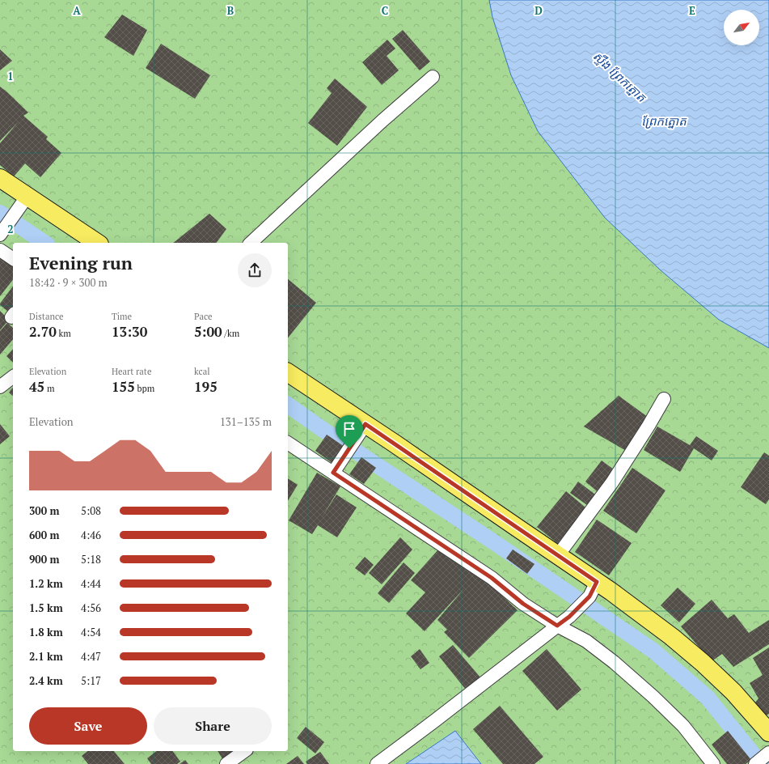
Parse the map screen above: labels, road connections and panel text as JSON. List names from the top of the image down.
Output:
{
  "water": ["ស្ទឹង ព្រែកត្នោត", "ព្រែកត្នោត"],
  "north": "top right",
  "page": {
    "heading": ["Evening run", "18:42 · 9 × 300 m"],
    "stats": [
      ["Distance", "2.70 km"],
      ["Time", "13:30"],
      ["Pace", "5:00 /km"],
      ["Elevation", "45 m"],
      ["Heart rate", "155 bpm"],
      ["kcal", "195"]
    ],
    "chart": ["Elevation", "131–135 m"],
    "list": [
      {
        "name": "300 m",
        "note": "5:08"
      },
      {
        "name": "600 m",
        "note": "4:46"
      },
      {
        "name": "900 m",
        "note": "5:18"
      },
      {
        "name": "1.2 km",
        "note": "4:44"
      },
      {
        "name": "1.5 km",
        "note": "4:56"
      },
      {
        "name": "1.8 km",
        "note": "4:54"
      },
      {
        "name": "2.1 km",
        "note": "4:47"
      },
      {
        "name": "2.4 km",
        "note": "5:17"
      }
    ],
    "buttons": ["Save", "Share"]
  },
  "grid": {
    "columns": [
      "A",
      "B",
      "C",
      "D",
      "E"
    ],
    "rows": ["1", "2"]
  }
}
